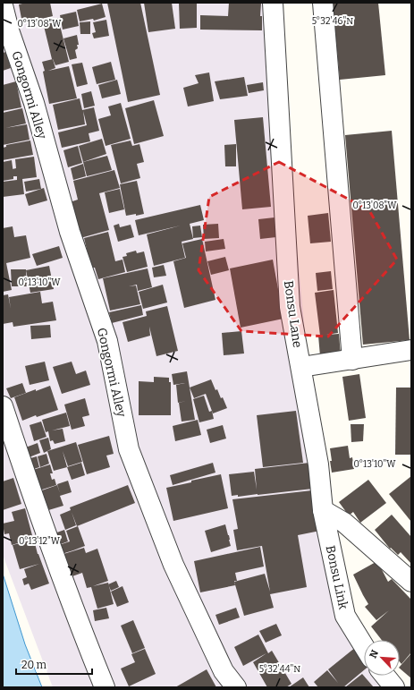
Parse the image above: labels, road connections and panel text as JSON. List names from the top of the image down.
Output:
{
  "streets": {
    "street": ["Gongormi Alley", "Bonsu Lane", "Bonsu Link"]
  },
  "crossings": [
    ["Bonsu Lane", "Bonsu Link"]
  ],
  "scale_bar": "20 m",
  "north": "top left",
  "coordinates": [
    "5°32'46\"N",
    "0°13'08\"W",
    "0°13'10\"W",
    "0°13'12\"W",
    "5°32'44\"N"
  ]
}
